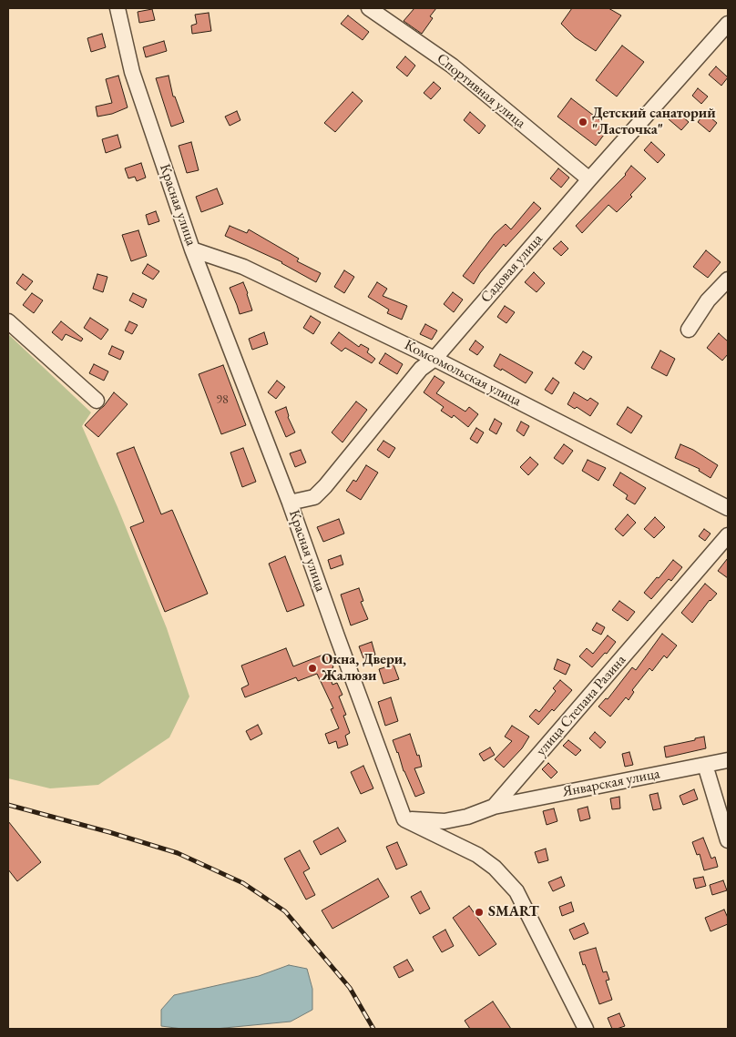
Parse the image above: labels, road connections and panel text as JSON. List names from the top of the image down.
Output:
{
  "streets": {
    "street": [
      "Спортивная улица",
      "Красная улица",
      "Садовая улица",
      "Комсомольская улица",
      "улица Степана Разина",
      "Январская улица"
    ]
  },
  "crossings": [
    ["Спортивная улица", "Садовая улица"],
    ["Красная улица", "Садовая улица"],
    ["Красная улица", "Комсомольская улица"],
    ["Красная улица", "улица Степана Разина"],
    ["Садовая улица", "Комсомольская улица"],
    ["улица Степана Разина", "Январская улица"]
  ],
  "places": ["Детский санаторий \"Ласточка\"", "Окна, Двери, Жалюзи", "SMART"],
  "house_numbers": ["98"]
}
